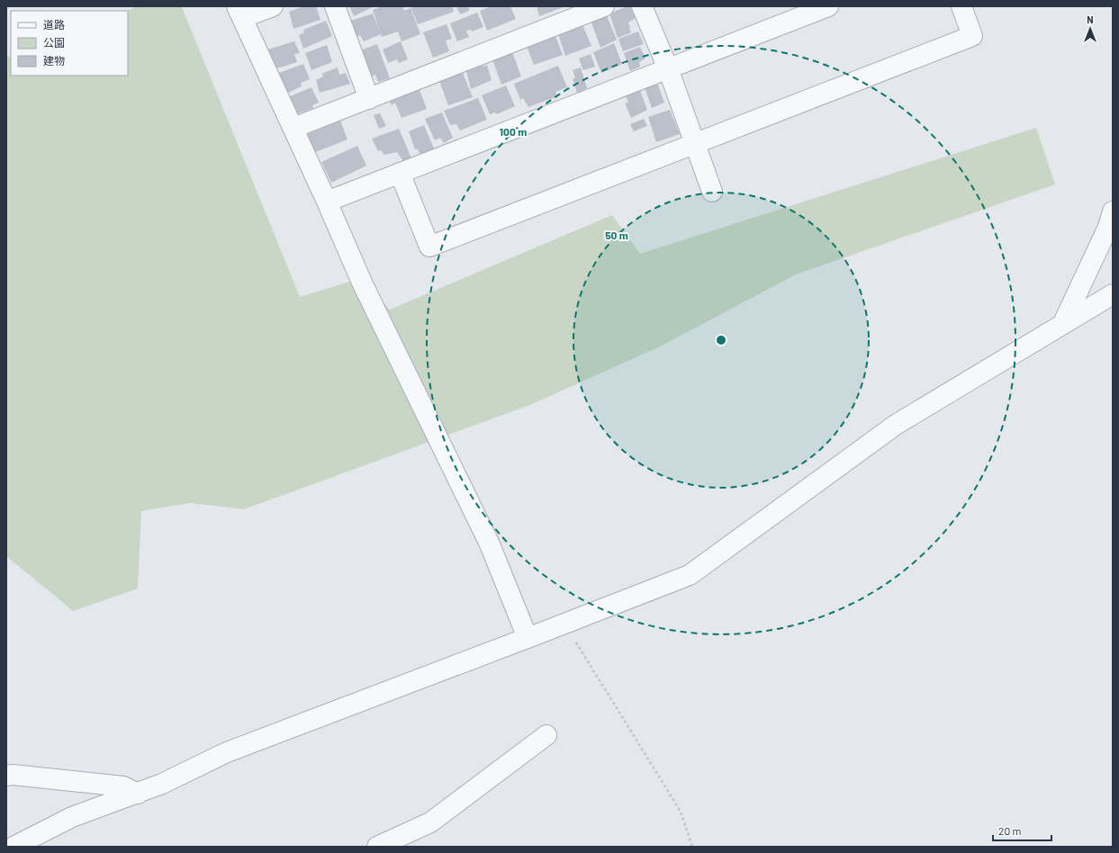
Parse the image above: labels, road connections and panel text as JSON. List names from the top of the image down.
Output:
{
  "legend": ["道路", "公園", "建物"],
  "scale_bar": "20 m",
  "north": "top",
  "rings": ["100 m", "50 m"]
}
